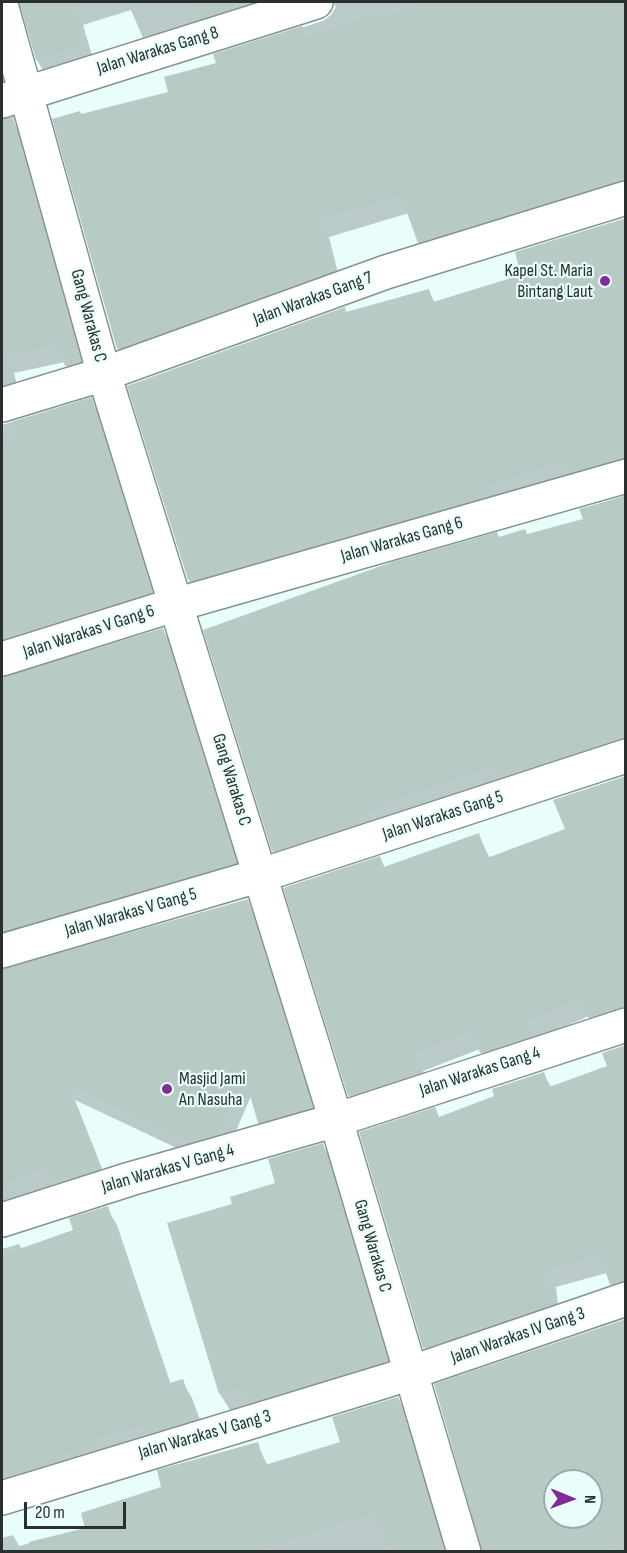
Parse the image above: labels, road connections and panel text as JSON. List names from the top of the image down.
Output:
{
  "streets": {
    "street": [
      "Jalan Warakas Gang 8",
      "Jalan Warakas Gang 7",
      "Gang Warakas C",
      "Jalan Warakas Gang 6",
      "Jalan Warakas V Gang 6",
      "Jalan Warakas Gang 5",
      "Jalan Warakas V Gang 5",
      "Jalan Warakas Gang 4",
      "Jalan Warakas V Gang 4",
      "Jalan Warakas IV Gang 3",
      "Jalan Warakas V Gang 3"
    ]
  },
  "crossings": [
    ["Jalan Warakas Gang 8", "Gang Warakas C"],
    ["Jalan Warakas Gang 7", "Gang Warakas C"],
    ["Gang Warakas C", "Jalan Warakas Gang 6"],
    ["Gang Warakas C", "Jalan Warakas V Gang 6"],
    ["Gang Warakas C", "Jalan Warakas Gang 5"],
    ["Gang Warakas C", "Jalan Warakas V Gang 5"],
    ["Gang Warakas C", "Jalan Warakas Gang 4"],
    ["Gang Warakas C", "Jalan Warakas V Gang 4"],
    ["Gang Warakas C", "Jalan Warakas IV Gang 3"],
    ["Gang Warakas C", "Jalan Warakas V Gang 3"],
    ["Jalan Warakas Gang 6", "Jalan Warakas V Gang 6"],
    ["Jalan Warakas Gang 5", "Jalan Warakas V Gang 5"],
    ["Jalan Warakas Gang 4", "Jalan Warakas V Gang 4"],
    ["Jalan Warakas IV Gang 3", "Jalan Warakas V Gang 3"]
  ],
  "places": ["Kapel St. Maria Bintang Laut", "Masjid Jami An Nasuha"],
  "scale_bar": "20 m",
  "north": "right"
}
